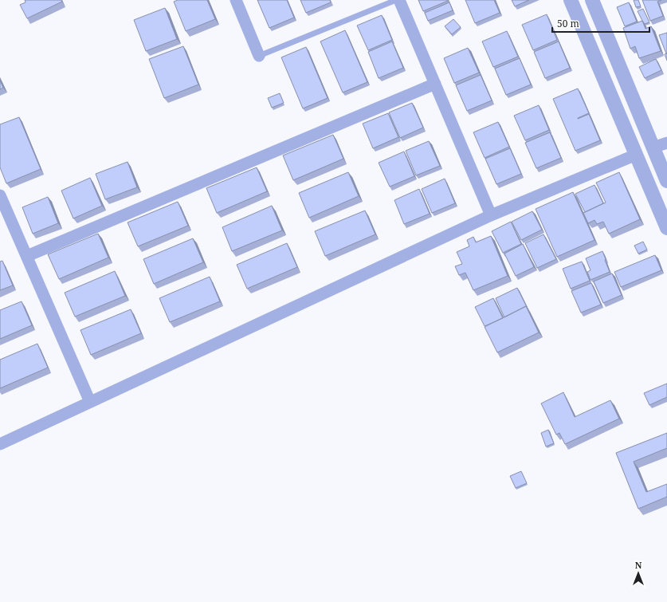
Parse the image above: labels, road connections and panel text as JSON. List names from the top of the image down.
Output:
{
  "scale_bar": "50 m",
  "north": "top"
}
